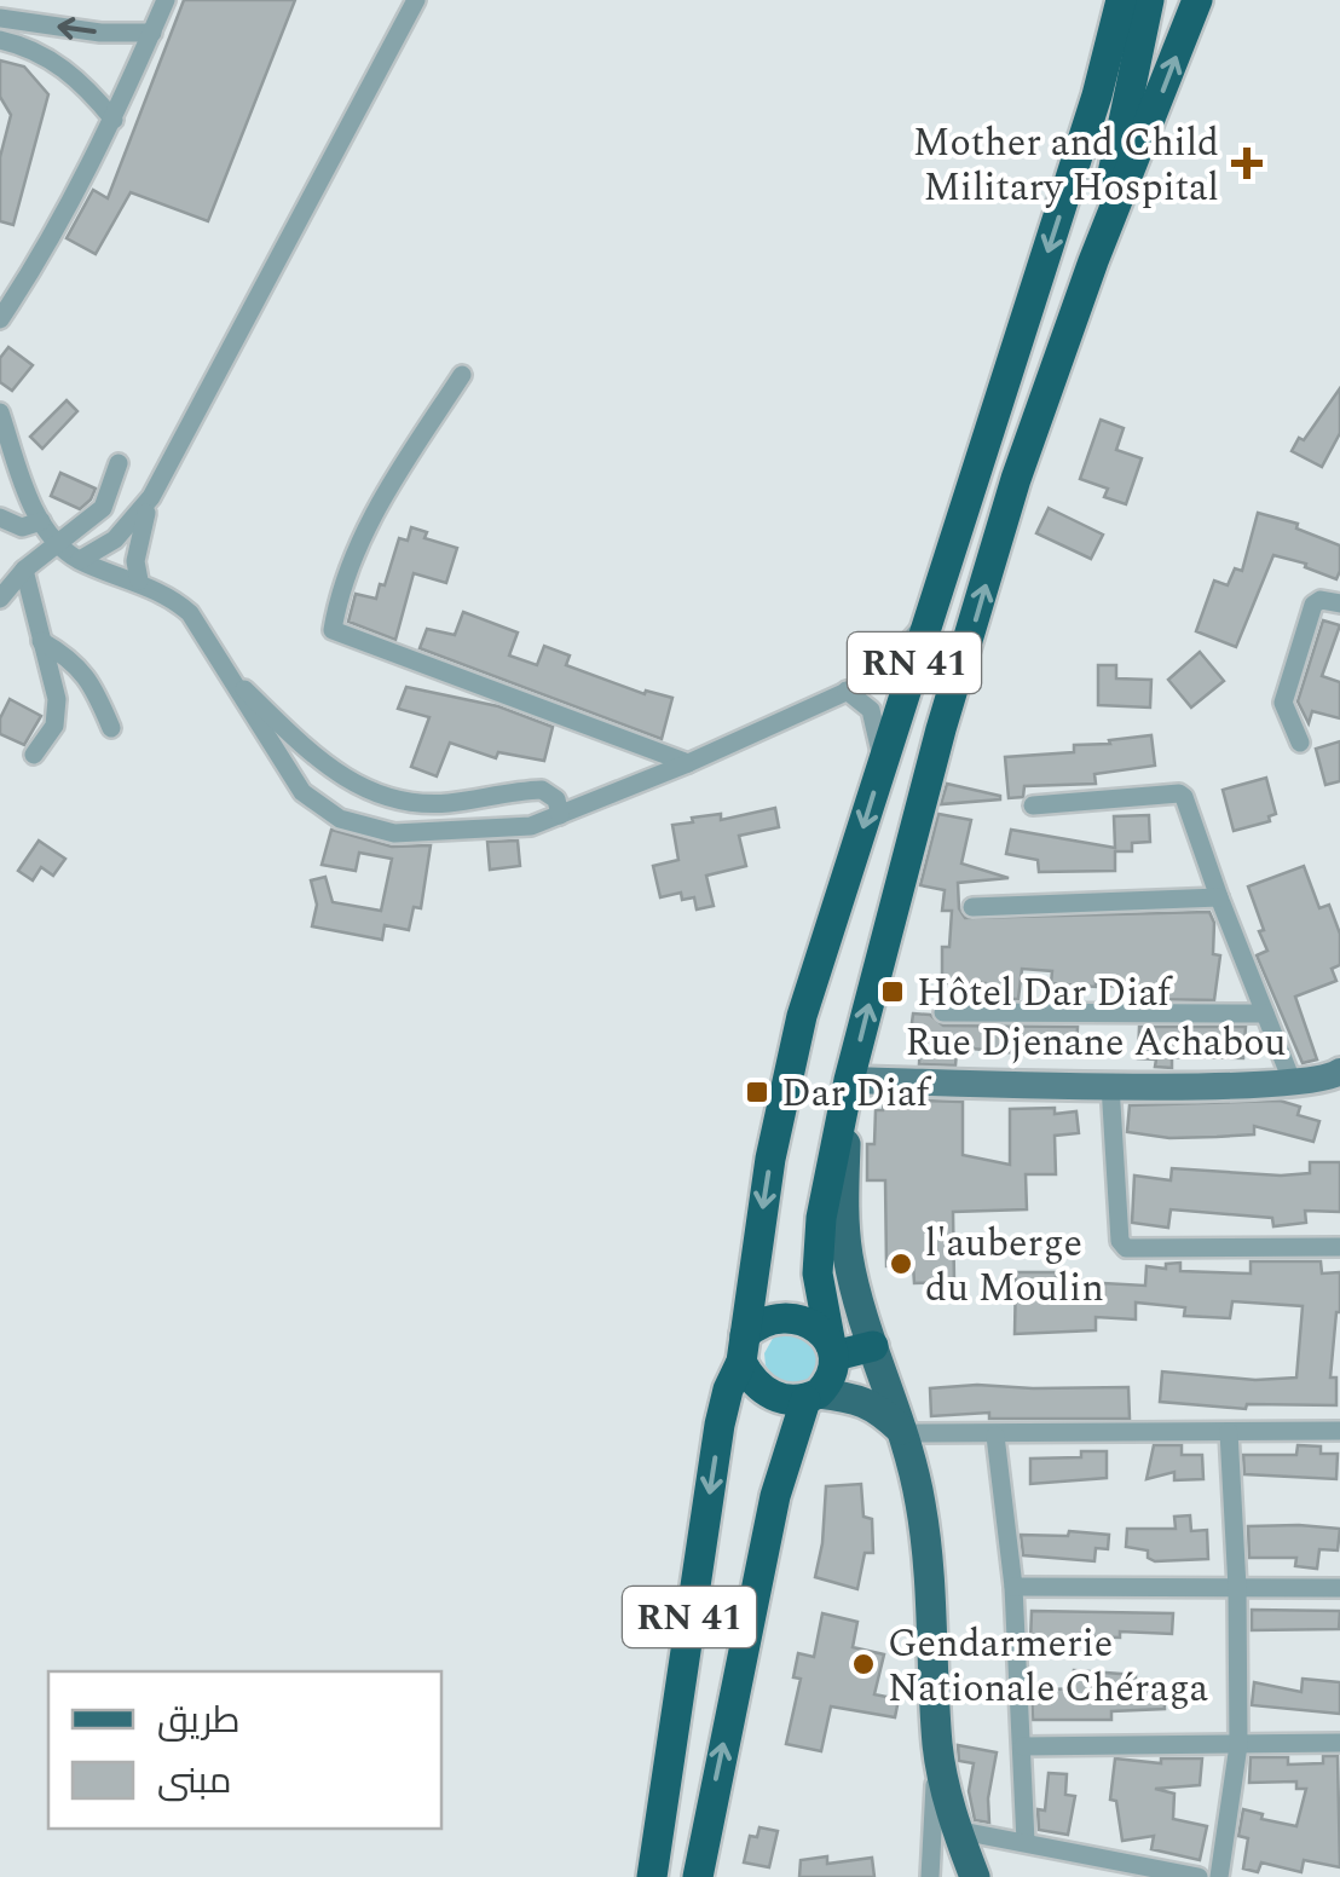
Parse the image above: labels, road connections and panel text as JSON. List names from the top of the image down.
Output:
{
  "streets": {
    "highway": ["RN 41"],
    "main road": ["Rue Djenane Achabou"]
  },
  "crossings": [
    ["RN 41", "Rue Djenane Achabou"]
  ],
  "places": {
    "health": ["Mother and Child Military Hospital"],
    "transit": ["Hôtel Dar Diaf", "Dar Diaf"],
    "other": ["l'auberge du Moulin", "Gendarmerie Nationale Chéraga"]
  },
  "legend": ["طريق", "مبنى"]
}
